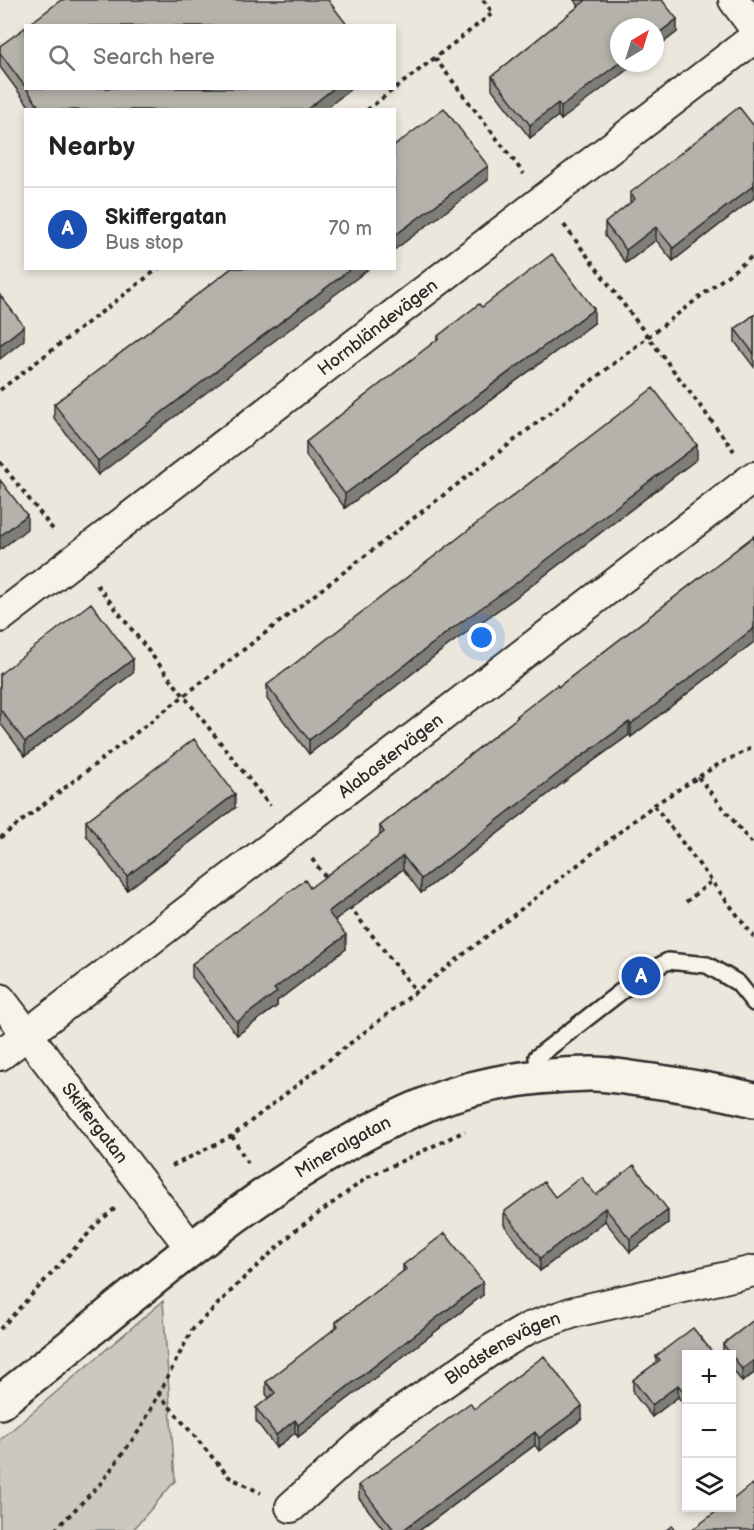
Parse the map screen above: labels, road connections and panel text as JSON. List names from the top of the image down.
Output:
{
  "streets": {
    "street": [
      "Hornbländevägen",
      "Alabastervägen",
      "Skiffergatan",
      "Mineralgatan",
      "Blodstensvägen"
    ]
  },
  "crossings": [
    ["Alabastervägen", "Skiffergatan"],
    ["Skiffergatan", "Mineralgatan"]
  ],
  "north": "top right",
  "page": {
    "search": "Search here",
    "heading": "Nearby",
    "list": [
      {
        "mark": "A",
        "name": "Skiffergatan",
        "note": "Bus stop",
        "value": "70 m"
      }
    ],
    "pins": "A",
    "map_buttons": ["+", "−"]
  }
}
